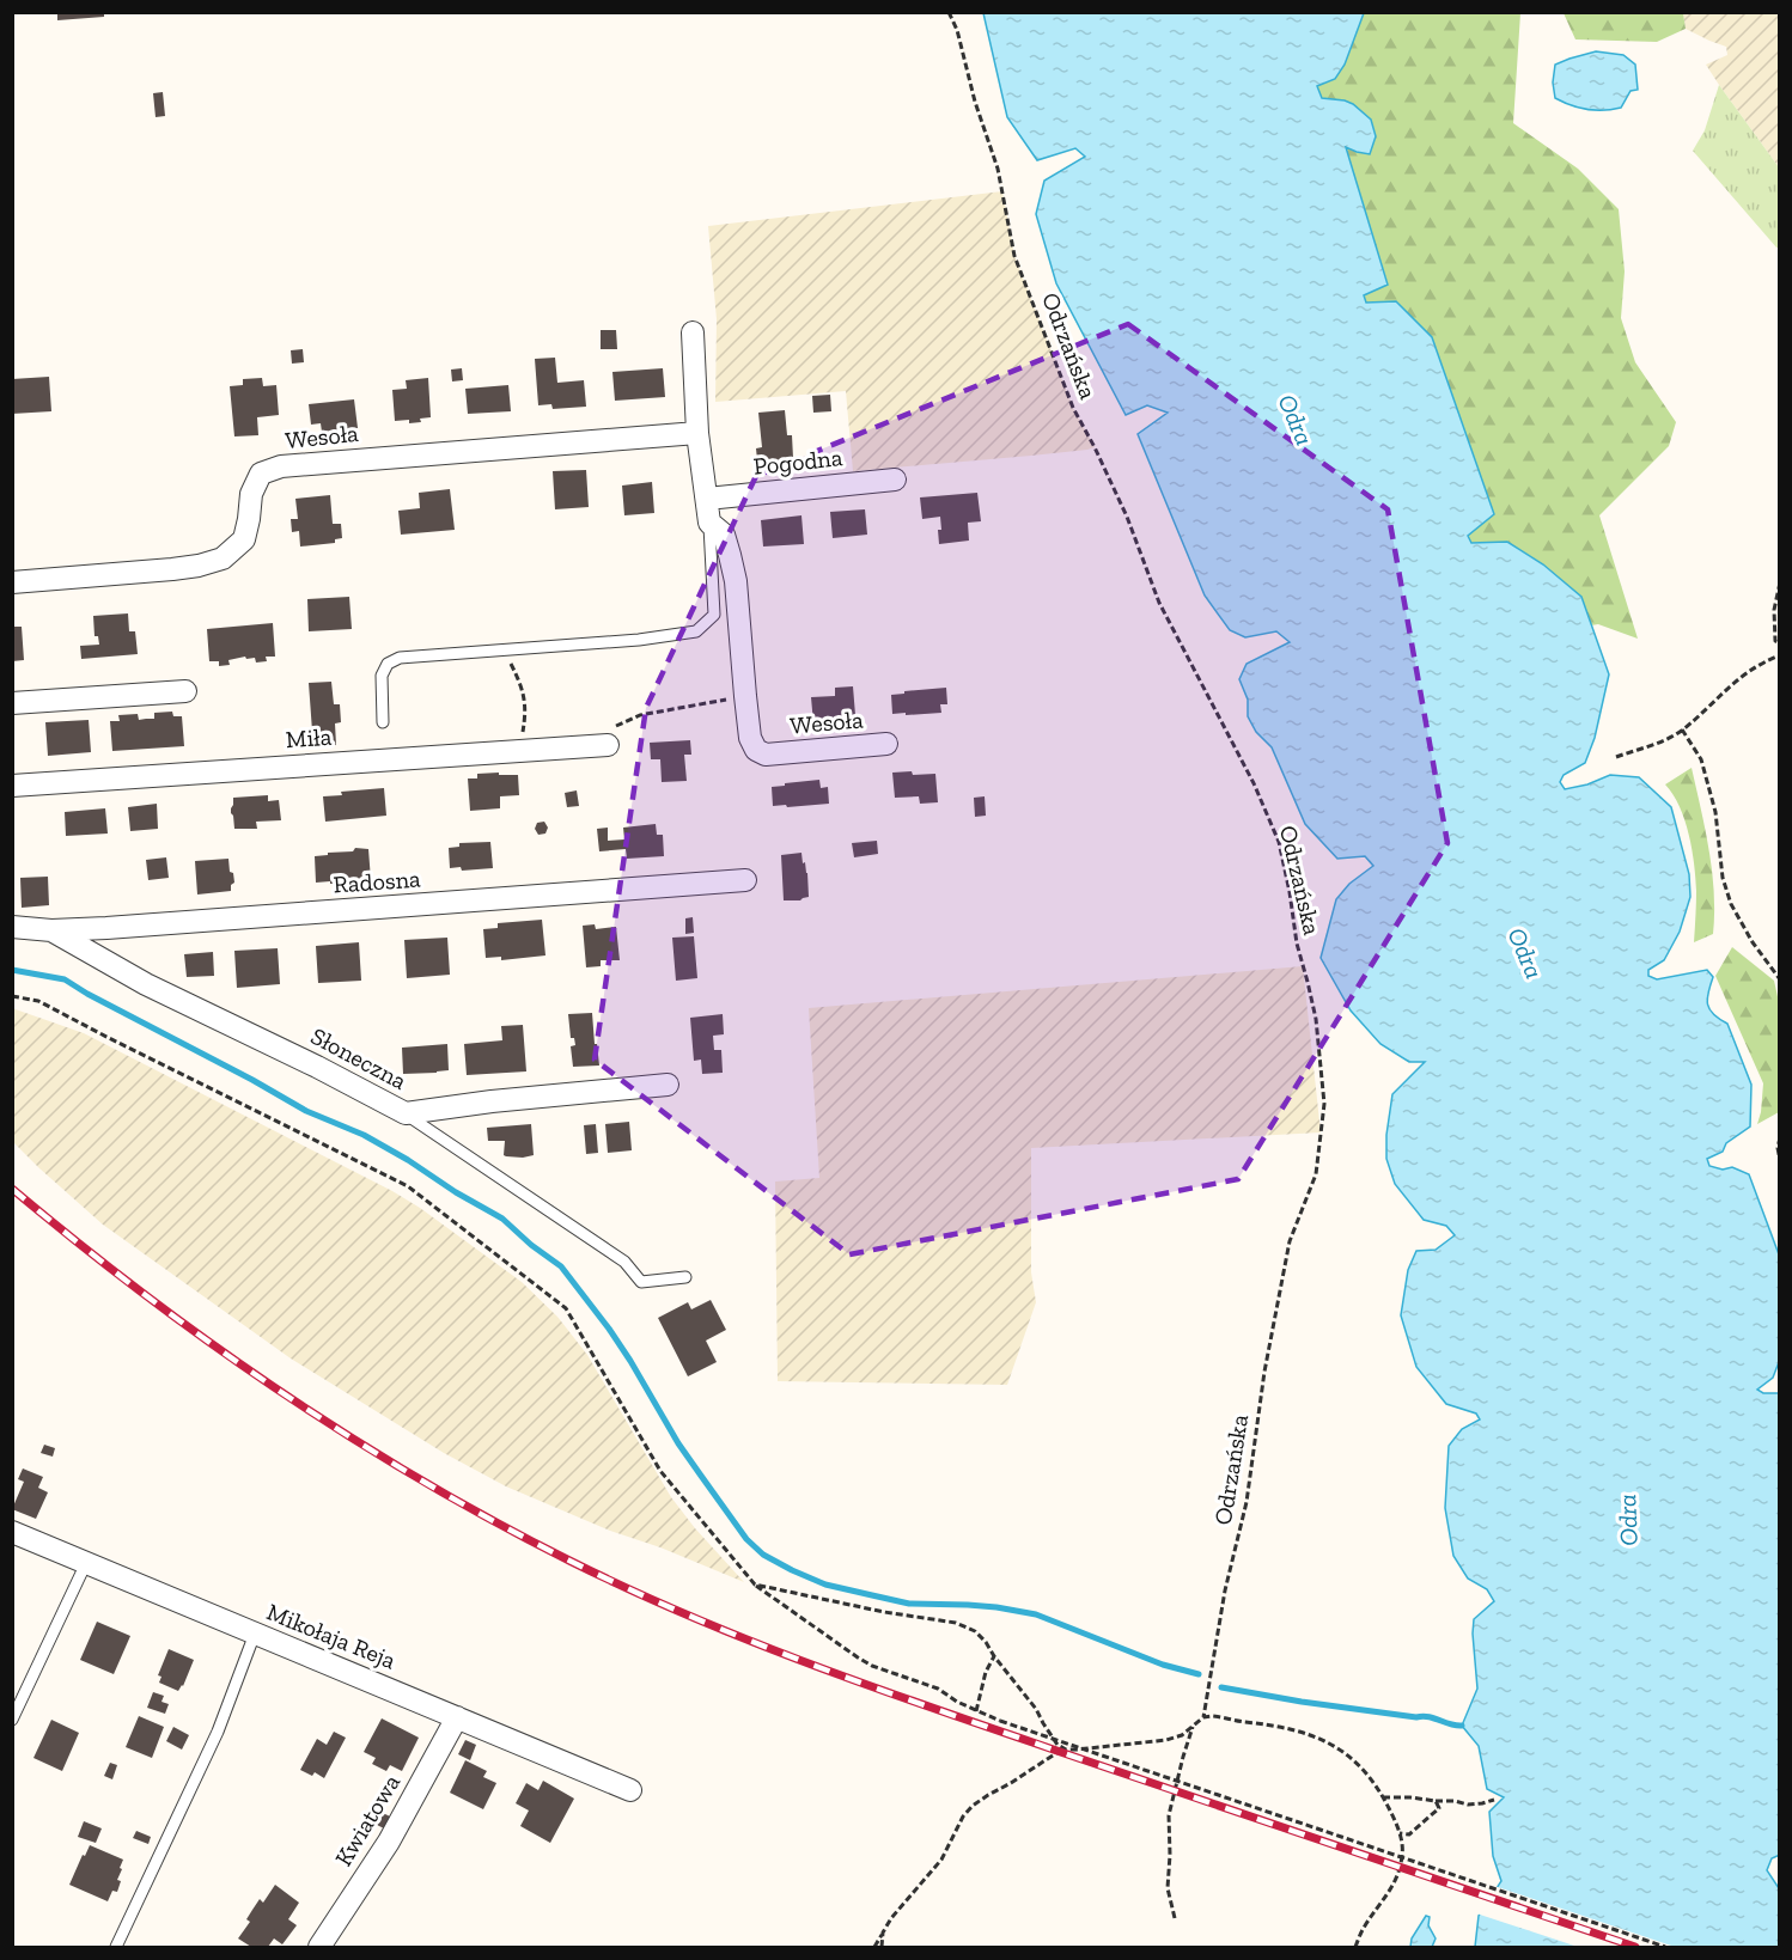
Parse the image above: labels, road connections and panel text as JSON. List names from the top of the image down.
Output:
{
  "streets": {
    "street": [
      "Wesoła",
      "Pogodna",
      "Miła",
      "Radosna",
      "Słoneczna",
      "Mikołaja Reja",
      "Kwiatowa"
    ],
    "path": ["Odrzańska"]
  },
  "crossings": [
    ["Wesoła", "Pogodna"],
    ["Radosna", "Słoneczna"],
    ["Mikołaja Reja", "Kwiatowa"]
  ],
  "water": ["Odra"]
}
